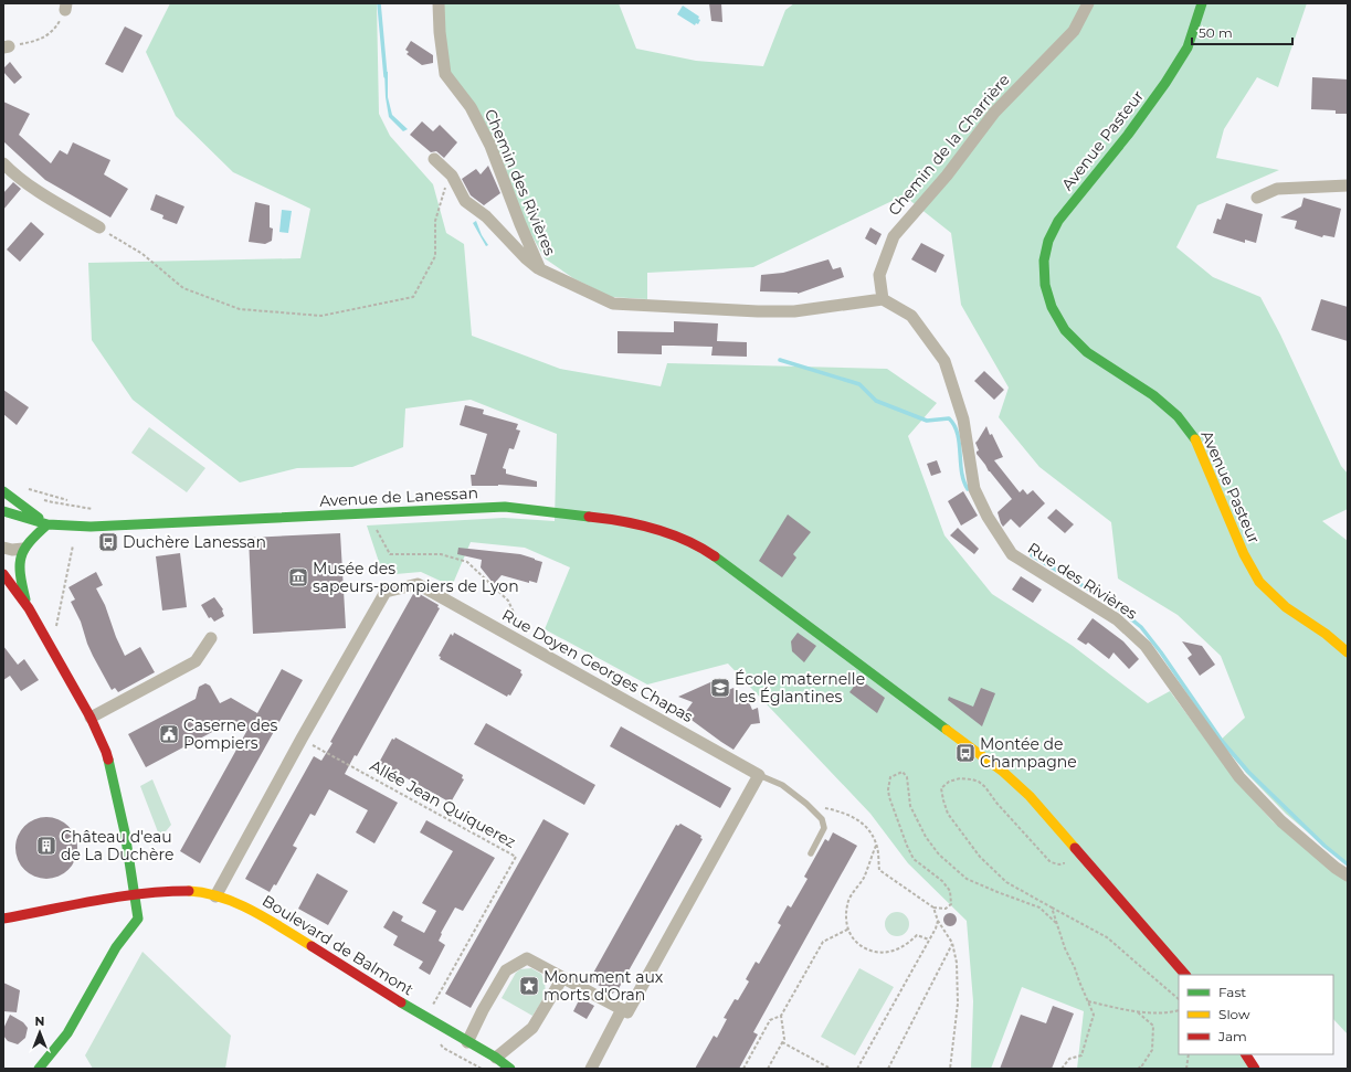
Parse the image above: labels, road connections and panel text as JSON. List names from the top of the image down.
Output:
{
  "streets": {
    "main road": ["Avenue Pasteur", "Avenue de Lanessan", "Boulevard de Balmont"],
    "street": [
      "Chemin de la Charrière",
      "Chemin des Rivières",
      "Rue des Rivières",
      "Rue Doyen Georges Chapas"
    ],
    "path": ["Allée Jean Quiquerez"]
  },
  "crossings": [
    ["Chemin de la Charrière", "Chemin des Rivières"],
    ["Chemin de la Charrière", "Rue des Rivières"],
    ["Chemin des Rivières", "Rue des Rivières"],
    ["Rue Doyen Georges Chapas", "Allée Jean Quiquerez"],
    ["Rue Doyen Georges Chapas", "Boulevard de Balmont"]
  ],
  "places": {
    "bus stop": ["Duchère Lanessan", "Montée de Champagne"],
    "museum": ["Musée des sapeurs-pompiers de Lyon"],
    "school or university": ["École maternelle les Églantines"],
    "public building": ["Caserne des Pompiers"],
    "building": ["Château d'eau de La Duchère"],
    "place": ["Monument aux morts d'Oran"]
  },
  "legend": ["Fast", "Slow", "Jam"],
  "scale_bar": "50 m",
  "north": "top"
}
